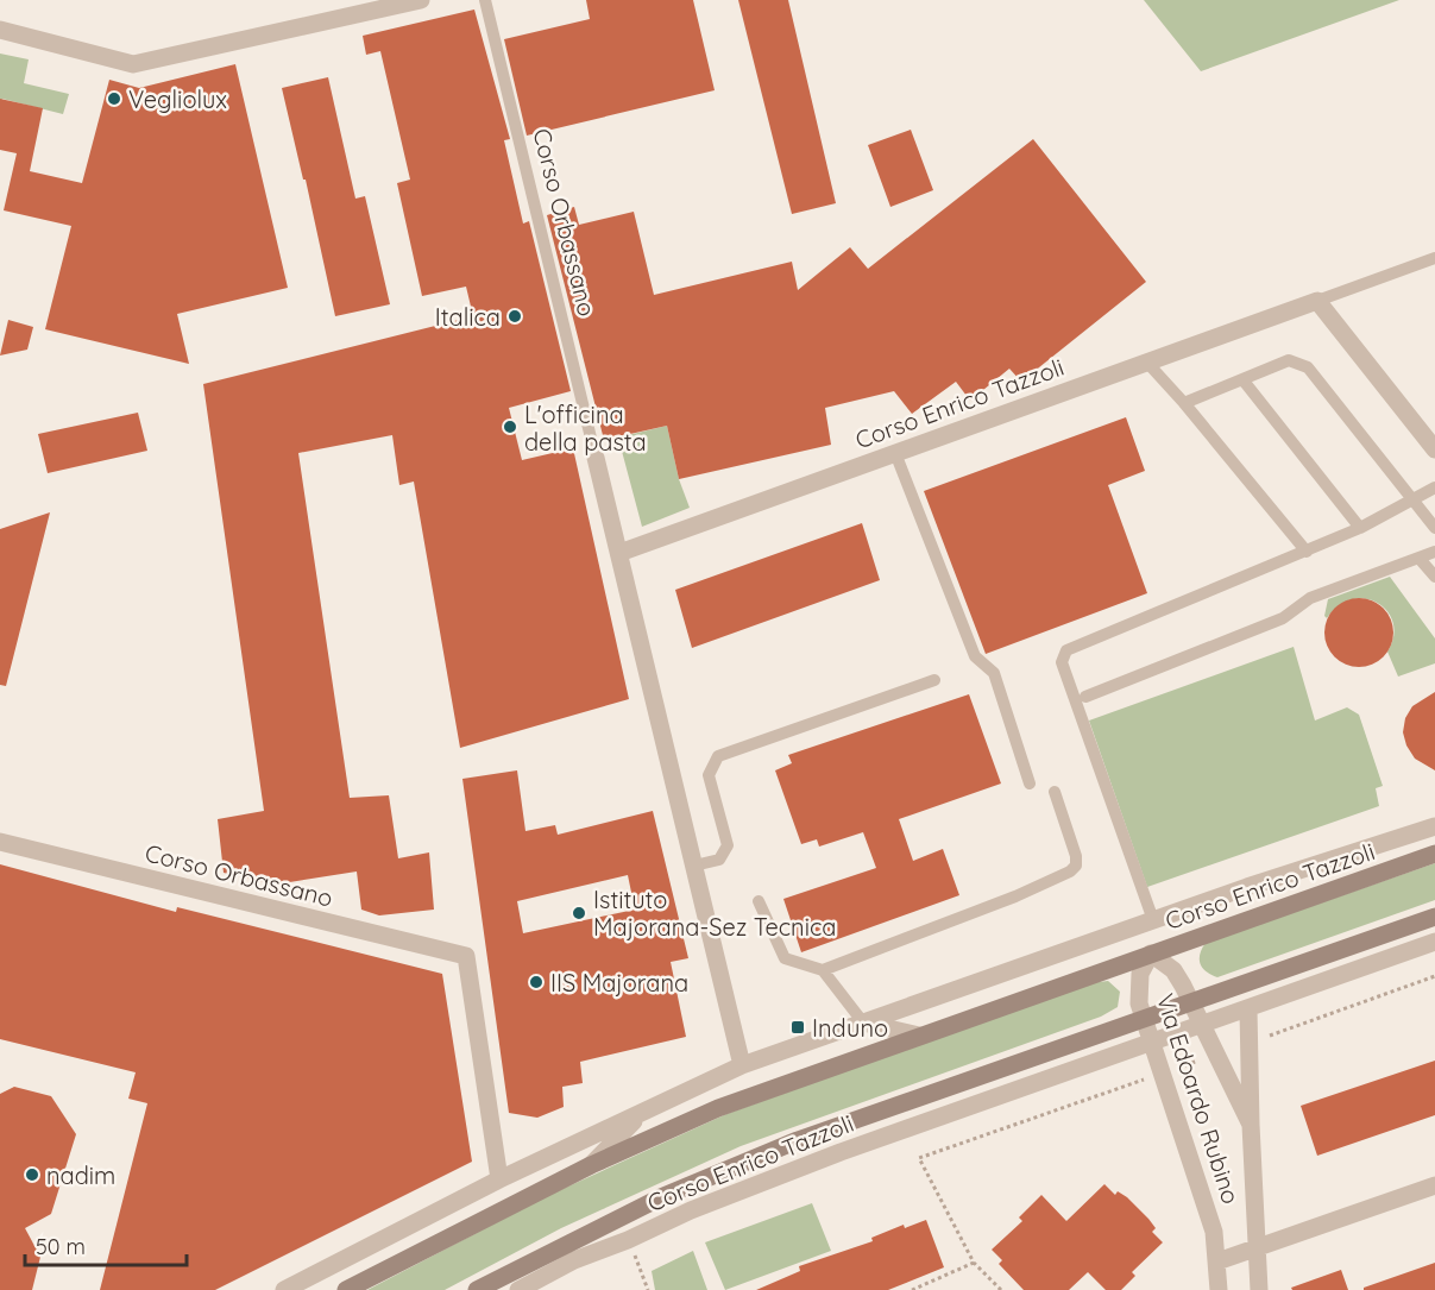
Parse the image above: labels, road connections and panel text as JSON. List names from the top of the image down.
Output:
{
  "streets": {
    "street": ["Corso Orbassano", "Corso Enrico Tazzoli", "Via Edoardo Rubino"]
  },
  "crossings": [
    ["Corso Orbassano", "Corso Enrico Tazzoli"],
    ["Corso Enrico Tazzoli", "Via Edoardo Rubino"]
  ],
  "places": {
    "other": [
      "Vegliolux",
      "Italica",
      "L'officina della pasta",
      "Istituto Majorana-Sez Tecnica",
      "IIS Majorana",
      "nadim"
    ],
    "transit": ["Induno"]
  },
  "scale_bar": "50 m"
}
